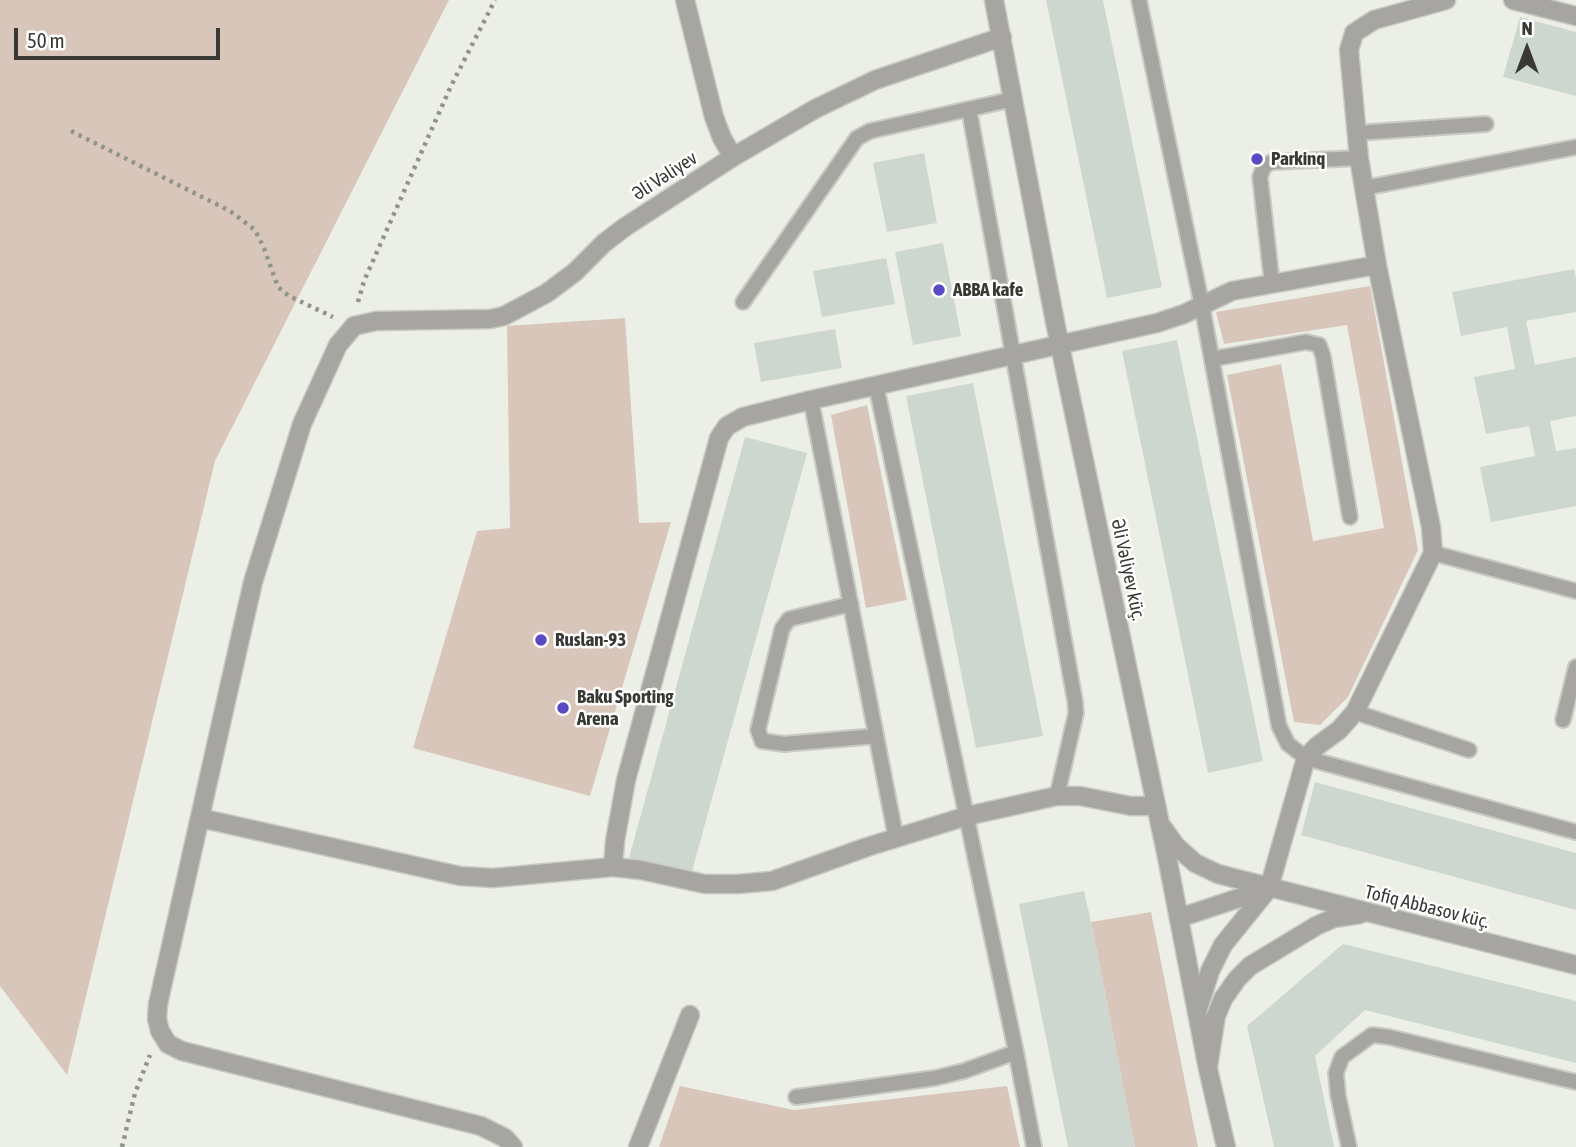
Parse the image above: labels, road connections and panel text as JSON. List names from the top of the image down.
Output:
{
  "streets": {
    "street": ["Əli Vəliyev", "Əli Vəliyev küç.", "Tofiq Abbasov küç."]
  },
  "crossings": [
    ["Əli Vəliyev", "Əli Vəliyev küç."],
    ["Əli Vəliyev küç.", "Tofiq Abbasov küç."]
  ],
  "places": [
    "Parkinq",
    "ABBA kafe",
    "Ruslan-93",
    "Baku Sporting Arena"
  ],
  "scale_bar": "50 m",
  "north": "top"
}
